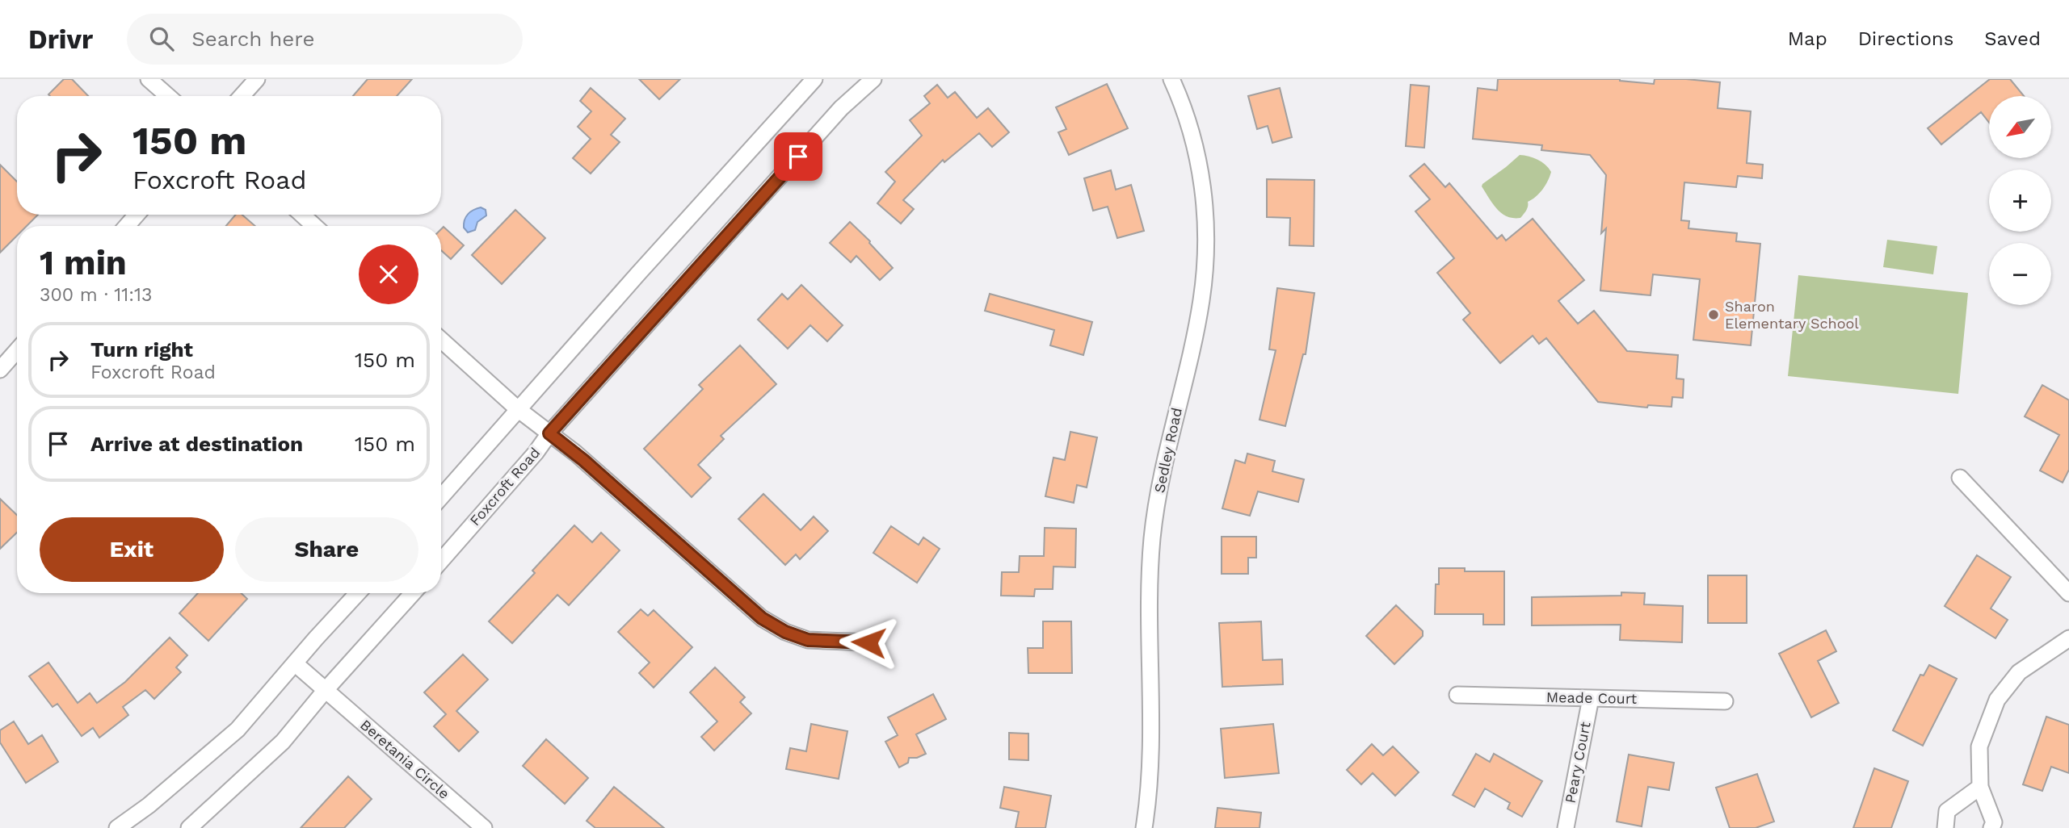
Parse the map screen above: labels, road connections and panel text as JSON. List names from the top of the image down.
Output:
{
  "streets": {
    "street": [
      "Sedley Road",
      "Foxcroft Road",
      "Meade Court",
      "Beretania Circle",
      "Peary Court"
    ]
  },
  "crossings": [
    ["Meade Court", "Peary Court"]
  ],
  "places": ["Sharon Elementary School"],
  "north": "bottom left",
  "page": {
    "header": "Drivr",
    "search": "Search here",
    "nav": ["Map", "Directions", "Saved"],
    "map_buttons": ["+", "−"],
    "turn": ["150 m", "Foxcroft Road"],
    "heading": ["1 min", "300 m · 11:13"],
    "list": [
      {
        "name": "Turn right",
        "note": "Foxcroft Road",
        "value": "150 m"
      },
      {
        "name": "Arrive at destination",
        "value": "150 m"
      }
    ],
    "buttons": ["Exit", "Share"]
  }
}
